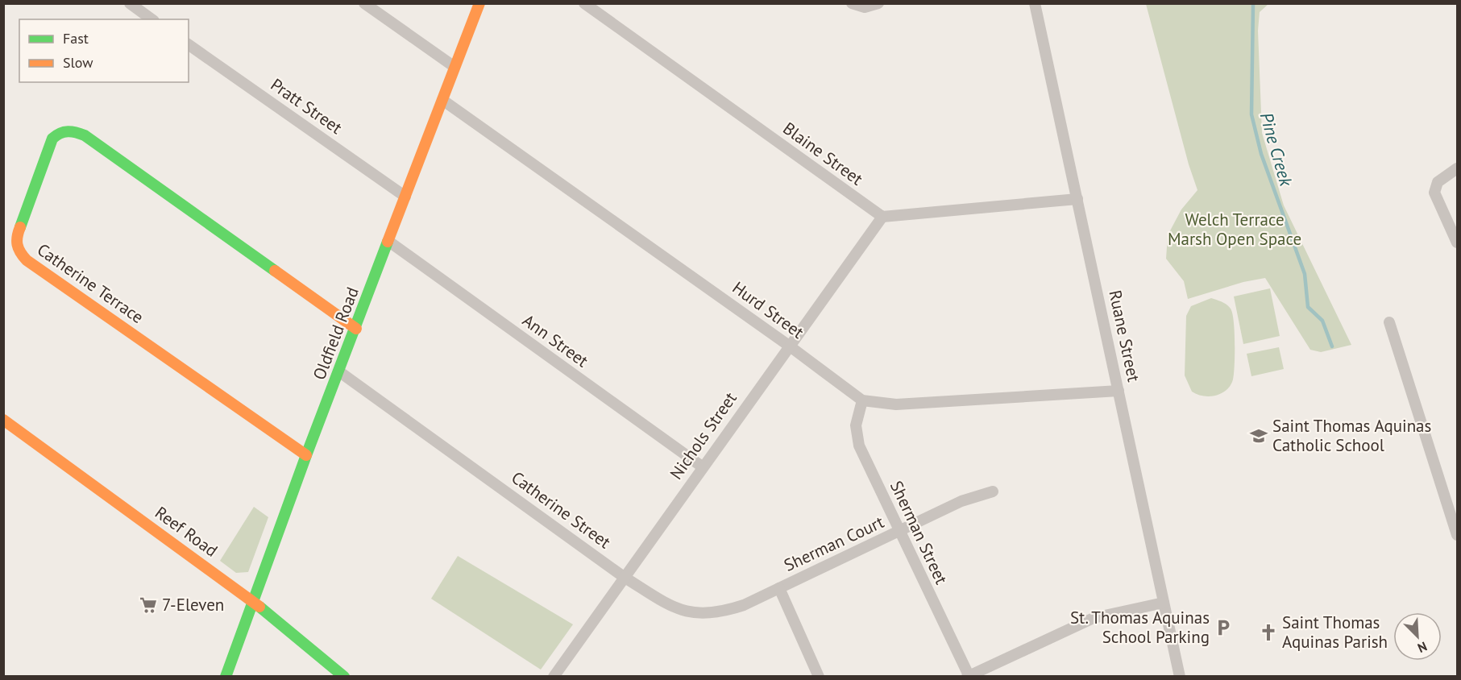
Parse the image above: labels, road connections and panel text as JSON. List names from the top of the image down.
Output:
{
  "streets": {
    "street": [
      "Pratt Street",
      "Blaine Street",
      "Catherine Terrace",
      "Hurd Street",
      "Oldfield Road",
      "Ruane Street",
      "Ann Street",
      "Nichols Street",
      "Catherine Street",
      "Reef Road",
      "Sherman Street",
      "Sherman Court"
    ]
  },
  "crossings": [
    ["Pratt Street", "Oldfield Road"],
    ["Blaine Street", "Nichols Street"],
    ["Catherine Terrace", "Oldfield Road"],
    ["Hurd Street", "Oldfield Road"],
    ["Hurd Street", "Ruane Street"],
    ["Hurd Street", "Nichols Street"],
    ["Hurd Street", "Sherman Street"],
    ["Oldfield Road", "Ann Street"],
    ["Oldfield Road", "Catherine Street"],
    ["Oldfield Road", "Reef Road"],
    ["Ruane Street", "Sherman Street"],
    ["Ann Street", "Nichols Street"],
    ["Nichols Street", "Catherine Street"],
    ["Catherine Street", "Sherman Court"],
    ["Sherman Street", "Sherman Court"]
  ],
  "water": ["Pine Creek"],
  "parks": ["Welch Terrace Marsh Open Space"],
  "places": {
    "school or university": ["Saint Thomas Aquinas Catholic School"],
    "supermarket": ["7-Eleven"],
    "parking": ["St. Thomas Aquinas School Parking"],
    "church": ["Saint Thomas Aquinas Parish"]
  },
  "legend": ["Fast", "Slow"],
  "north": "bottom right"
}
